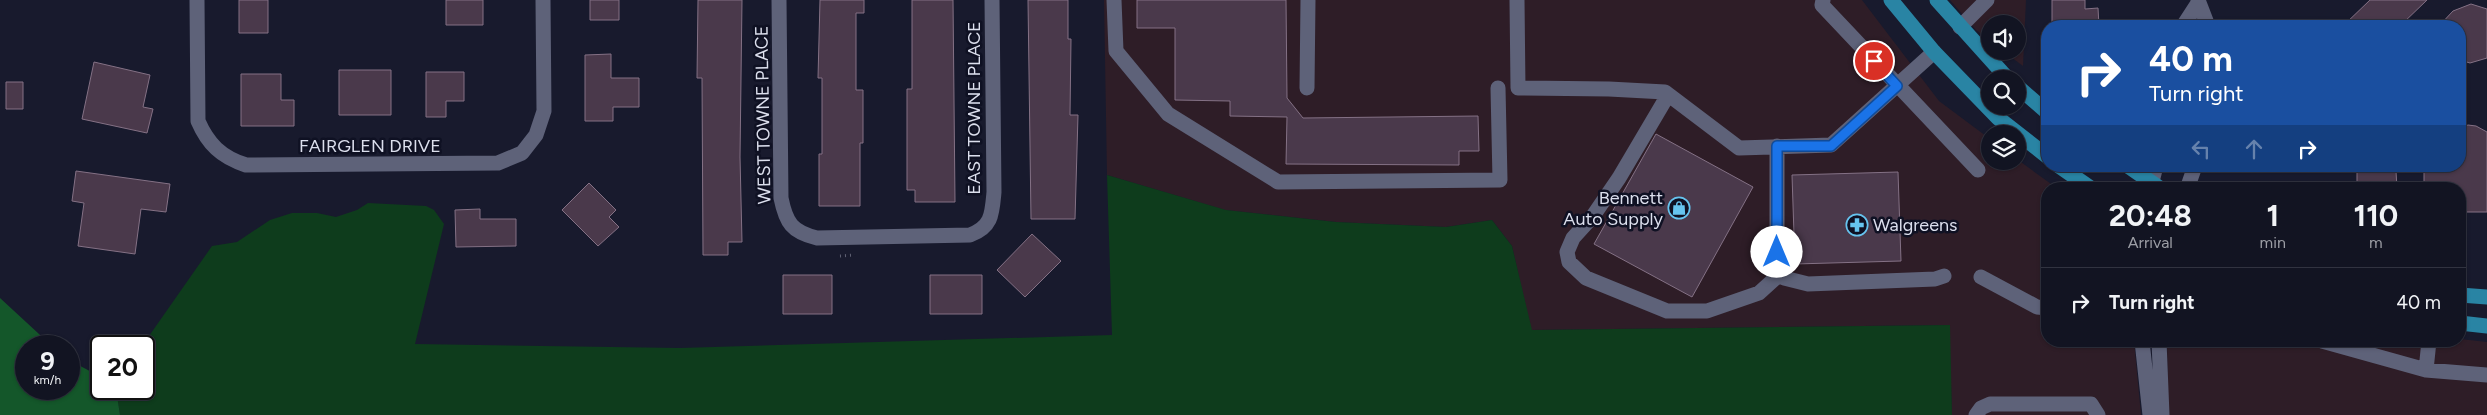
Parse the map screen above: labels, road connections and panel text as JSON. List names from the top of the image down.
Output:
{
  "streets": {
    "street": ["EAST TOWNE PLACE", "WEST TOWNE PLACE", "FAIRGLEN DRIVE"]
  },
  "crossings": [
    ["EAST TOWNE PLACE", "WEST TOWNE PLACE"]
  ],
  "places": {
    "shop": ["Bennett Auto Supply"],
    "pharmacy": ["Walgreens"]
  },
  "page": {
    "turn": ["40 m", "Turn right"],
    "eta": [
      "20:48",
      "Arrival",
      "1",
      "min",
      "110",
      "m"
    ],
    "list": [
      {
        "name": "Turn right",
        "value": "40 m"
      }
    ],
    "speed": "9 km/h",
    "limit": "20"
  }
}
